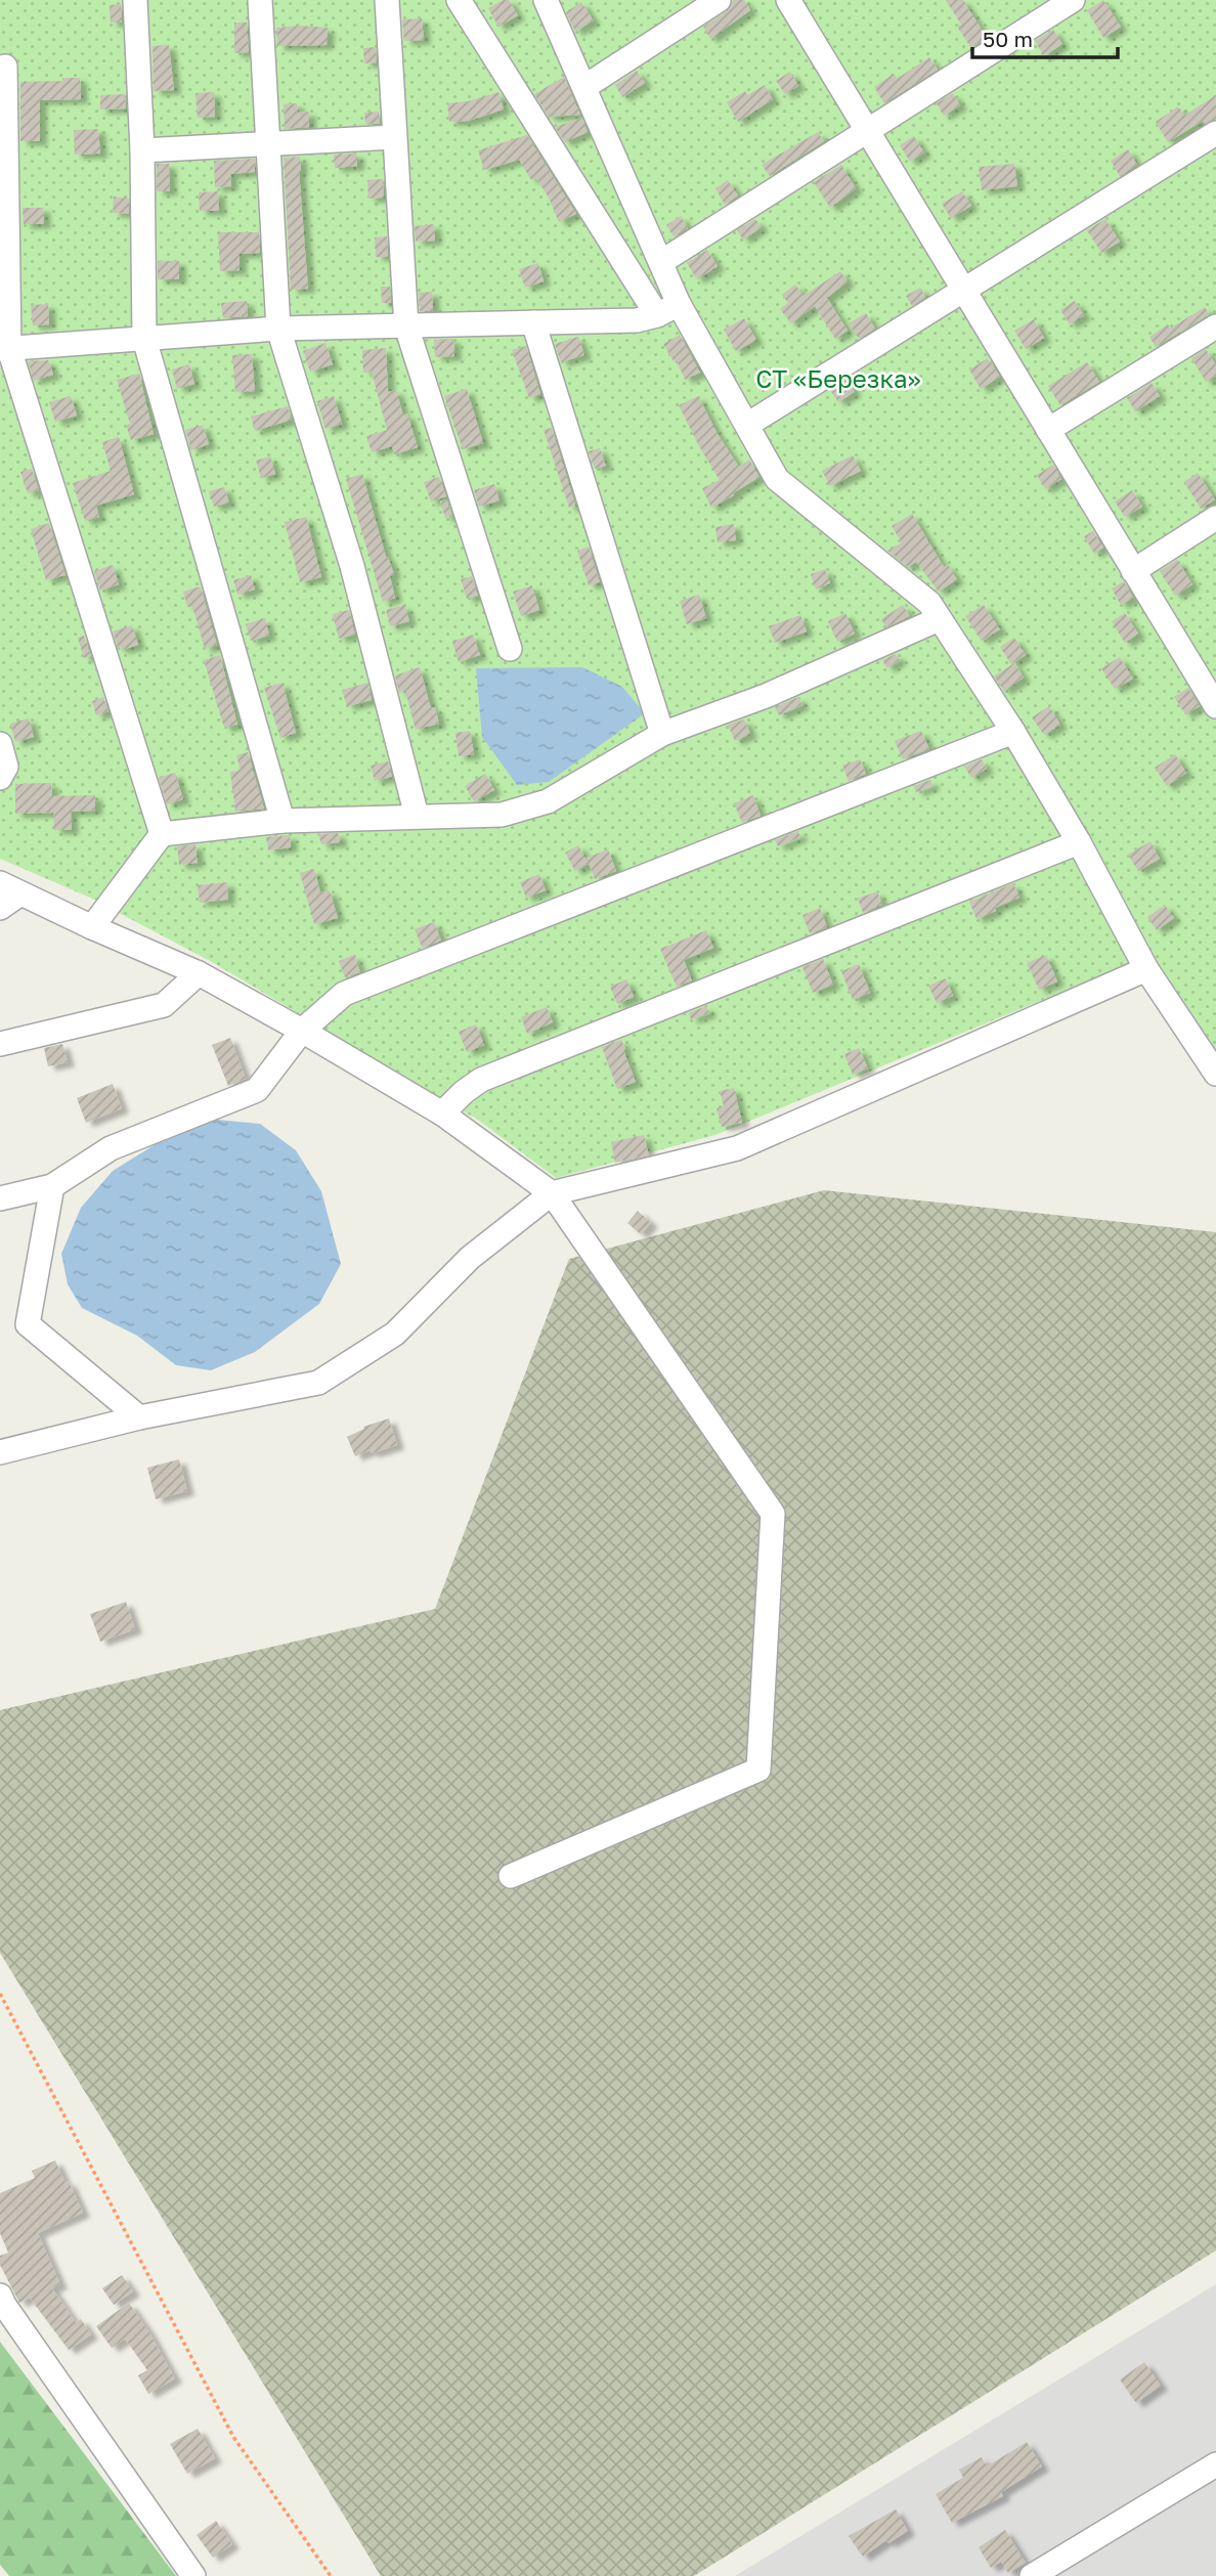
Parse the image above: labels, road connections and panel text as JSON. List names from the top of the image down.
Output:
{
  "parks": ["СТ «Березка»"],
  "scale_bar": "50 m"
}
